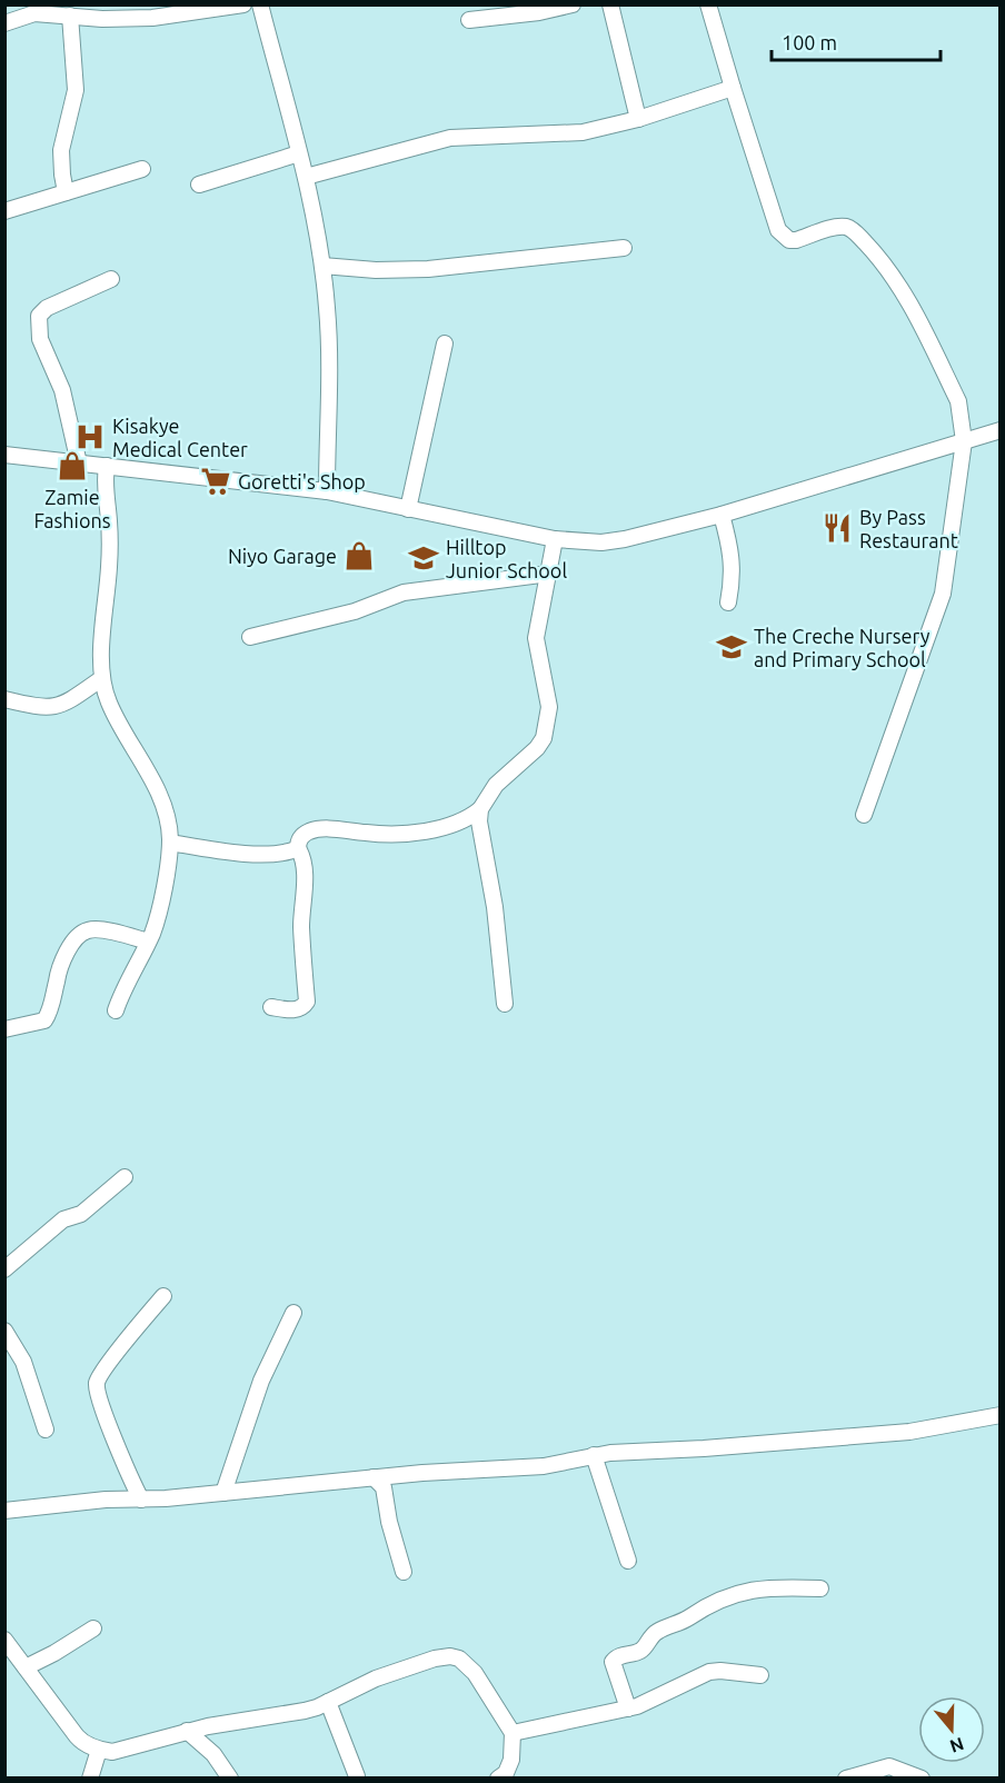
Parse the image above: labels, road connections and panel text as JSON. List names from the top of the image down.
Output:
{
  "places": {
    "hospital": ["Kisakye Medical Center"],
    "shop": ["Zamie Fashions", "Niyo Garage"],
    "supermarket": ["Goretti's Shop"],
    "restaurant": ["By Pass Restaurant"],
    "school or university": ["Hilltop Junior School", "The Creche Nursery and Primary School"]
  },
  "scale_bar": "100 m",
  "north": "bottom"
}
